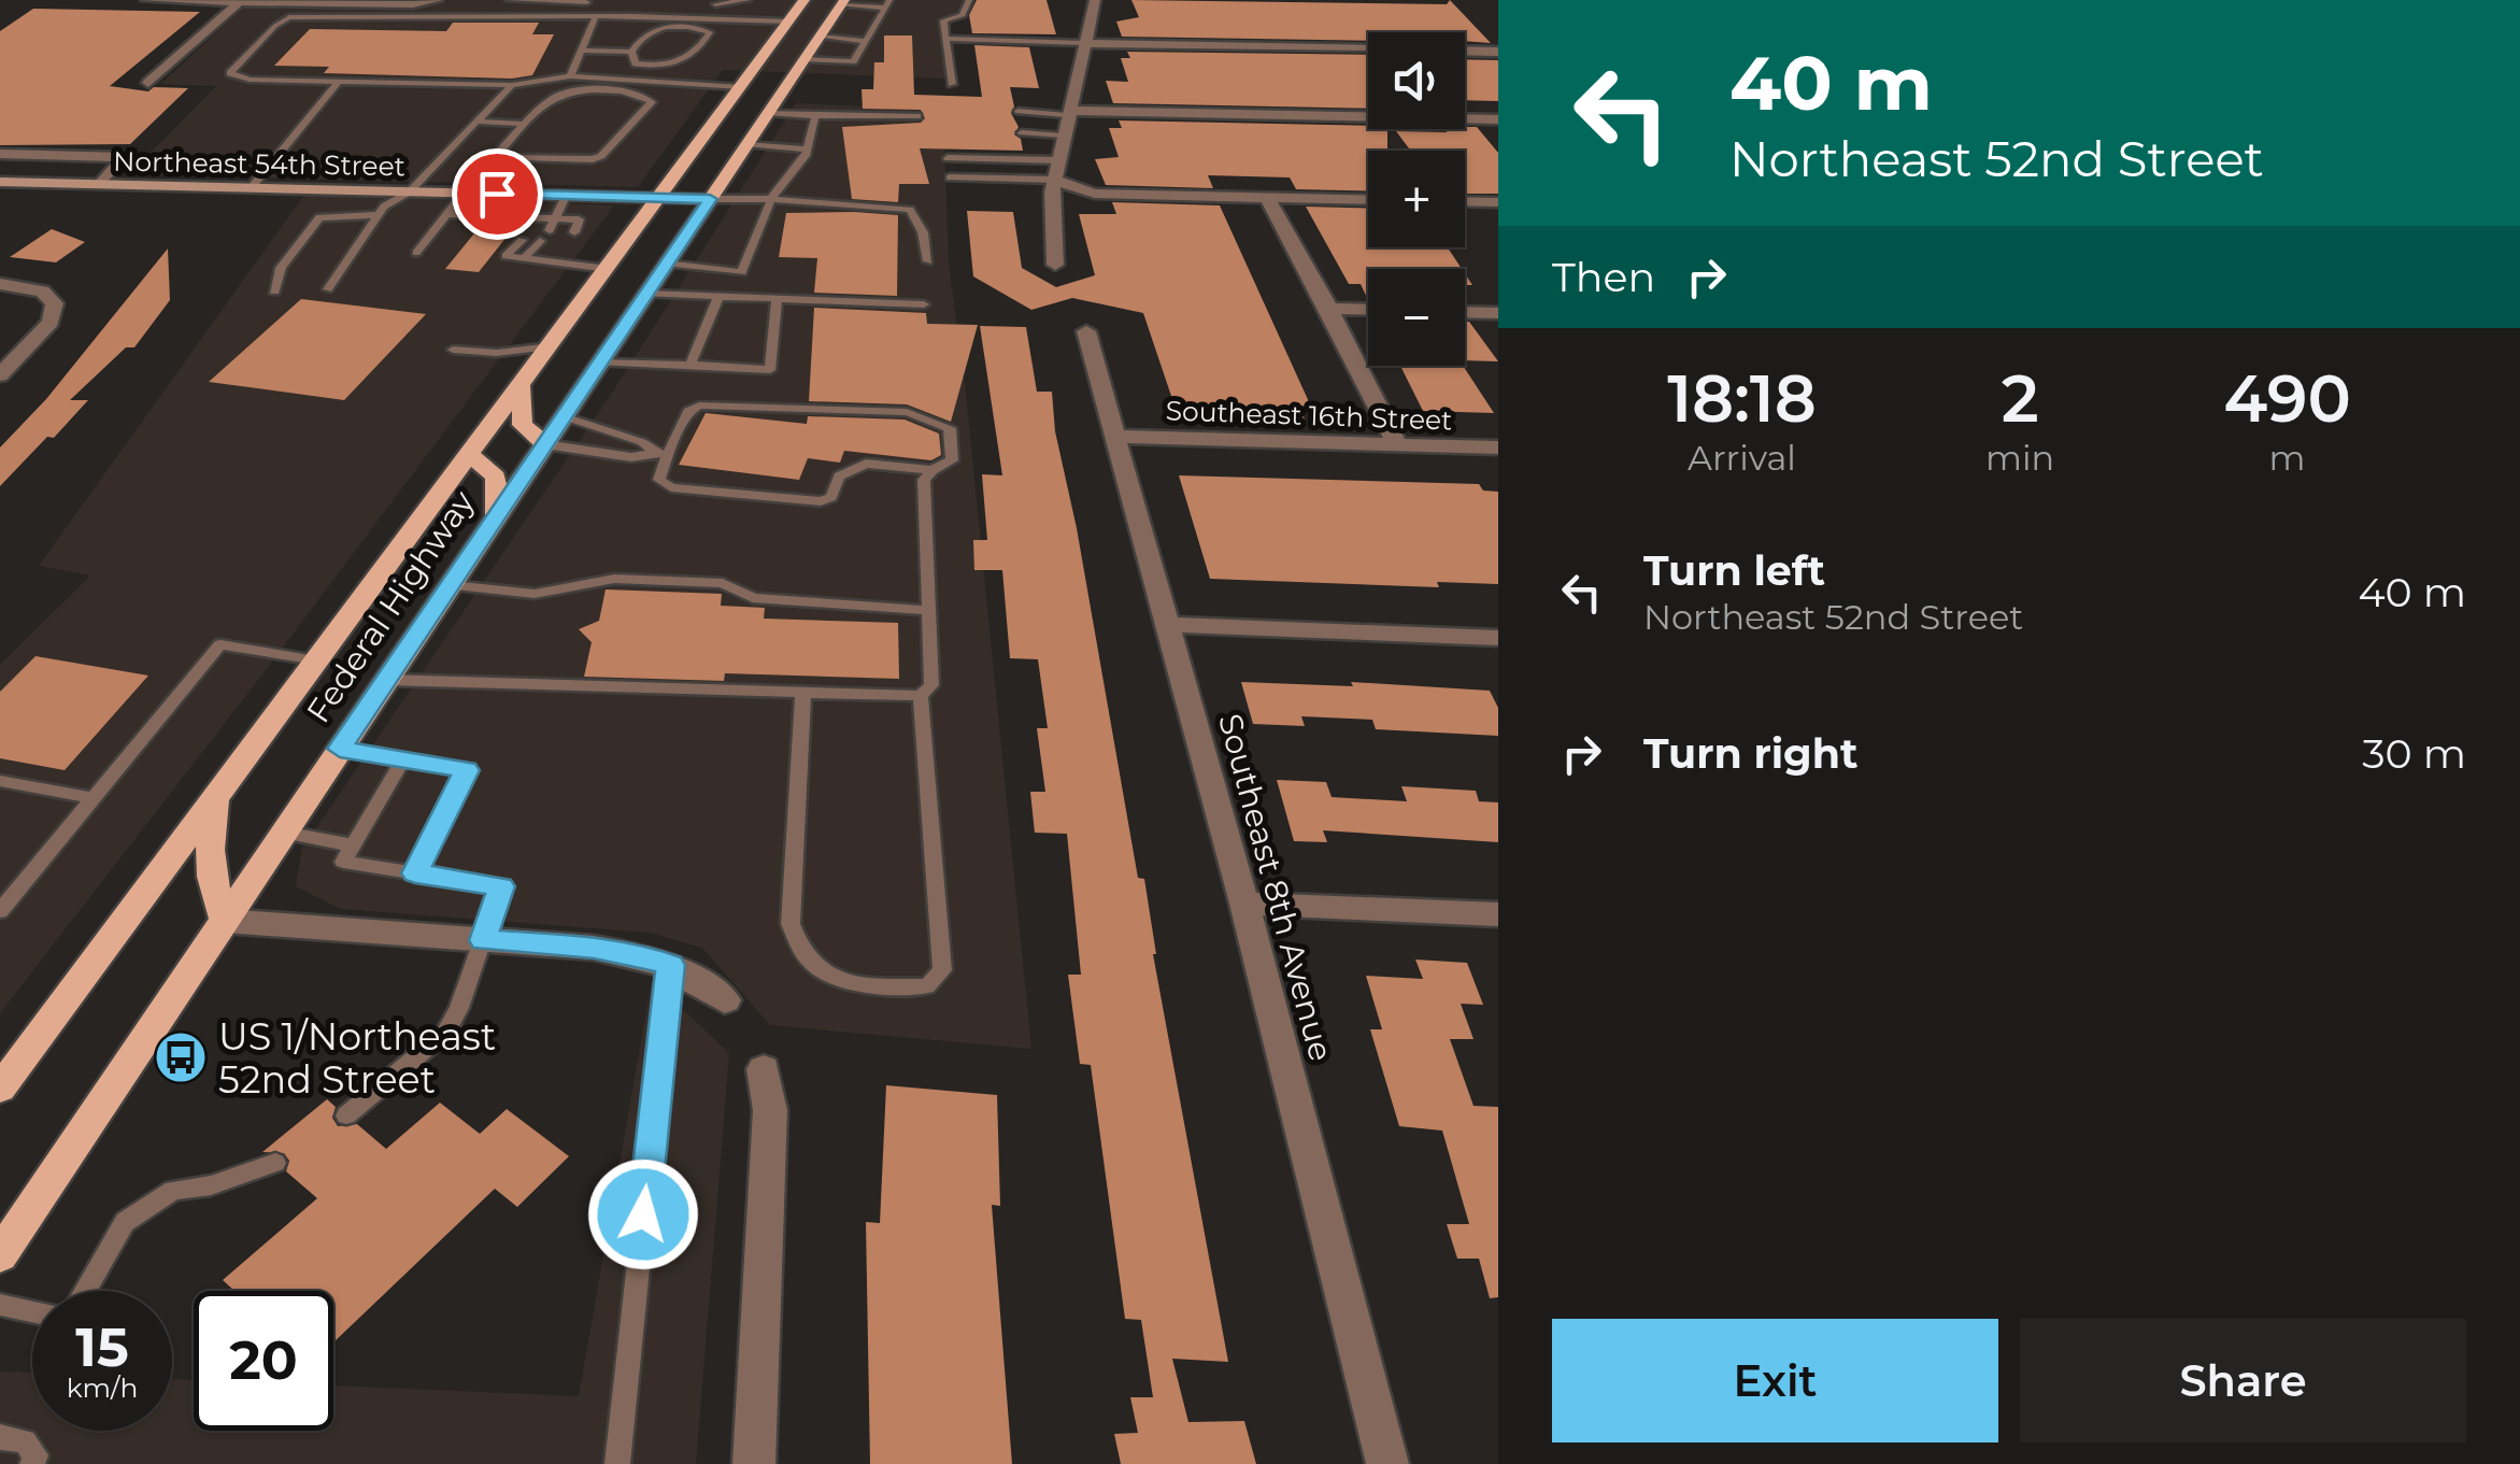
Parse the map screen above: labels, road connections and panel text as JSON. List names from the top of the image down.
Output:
{
  "streets": {
    "main road": ["Federal Highway"],
    "street": ["Northeast 54th Street", "Southeast 16th Street", "Southeast 8th Avenue"]
  },
  "crossings": [
    ["Northeast 54th Street", "Federal Highway"],
    ["Southeast 16th Street", "Southeast 8th Avenue"]
  ],
  "places": {
    "bus stop": ["US 1/Northeast 52nd Street"]
  },
  "page": {
    "turn": ["40 m", "Northeast 52nd Street"],
    "map_buttons": ["+", "−"],
    "then": "Then",
    "eta": [
      "18:18",
      "Arrival",
      "2",
      "min",
      "490",
      "m"
    ],
    "list": [
      {
        "name": "Turn left",
        "note": "Northeast 52nd Street",
        "value": "40 m"
      },
      {
        "name": "Turn right",
        "value": "30 m"
      }
    ],
    "speed": "15 km/h",
    "limit": "20",
    "buttons": ["Exit", "Share"]
  }
}
